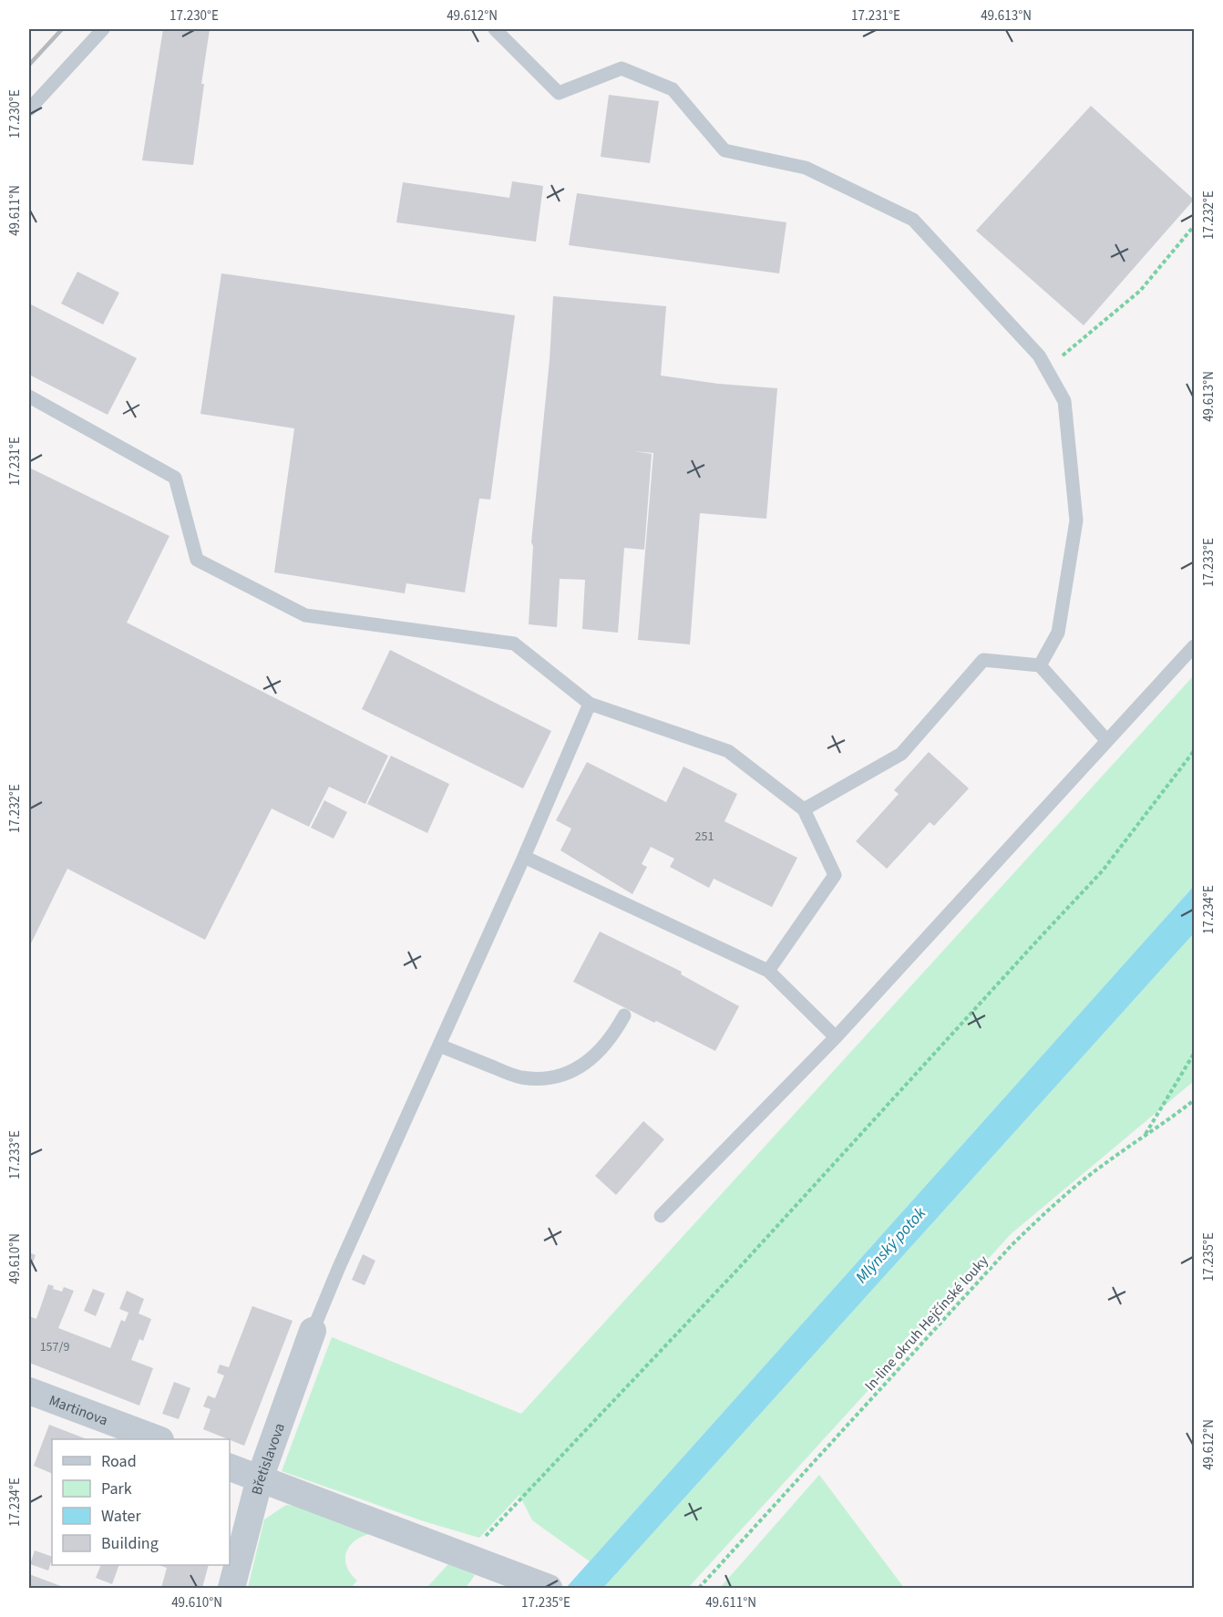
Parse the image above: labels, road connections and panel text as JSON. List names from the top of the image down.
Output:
{
  "streets": {
    "street": ["Martinova", "Břetislavova"],
    "path": ["In-line okruh Hejčínské louky"]
  },
  "water": ["Mlýnský potok"],
  "house_numbers": ["251", "157/9"],
  "legend": [
    "Road",
    "Park",
    "Water",
    "Building"
  ],
  "coordinates": [
    "17.230°E",
    "49.612°N",
    "17.231°E",
    "49.613°N",
    "49.611°N",
    "17.232°E",
    "17.233°E",
    "17.234°E",
    "17.235°E",
    "49.610°N"
  ]
}
